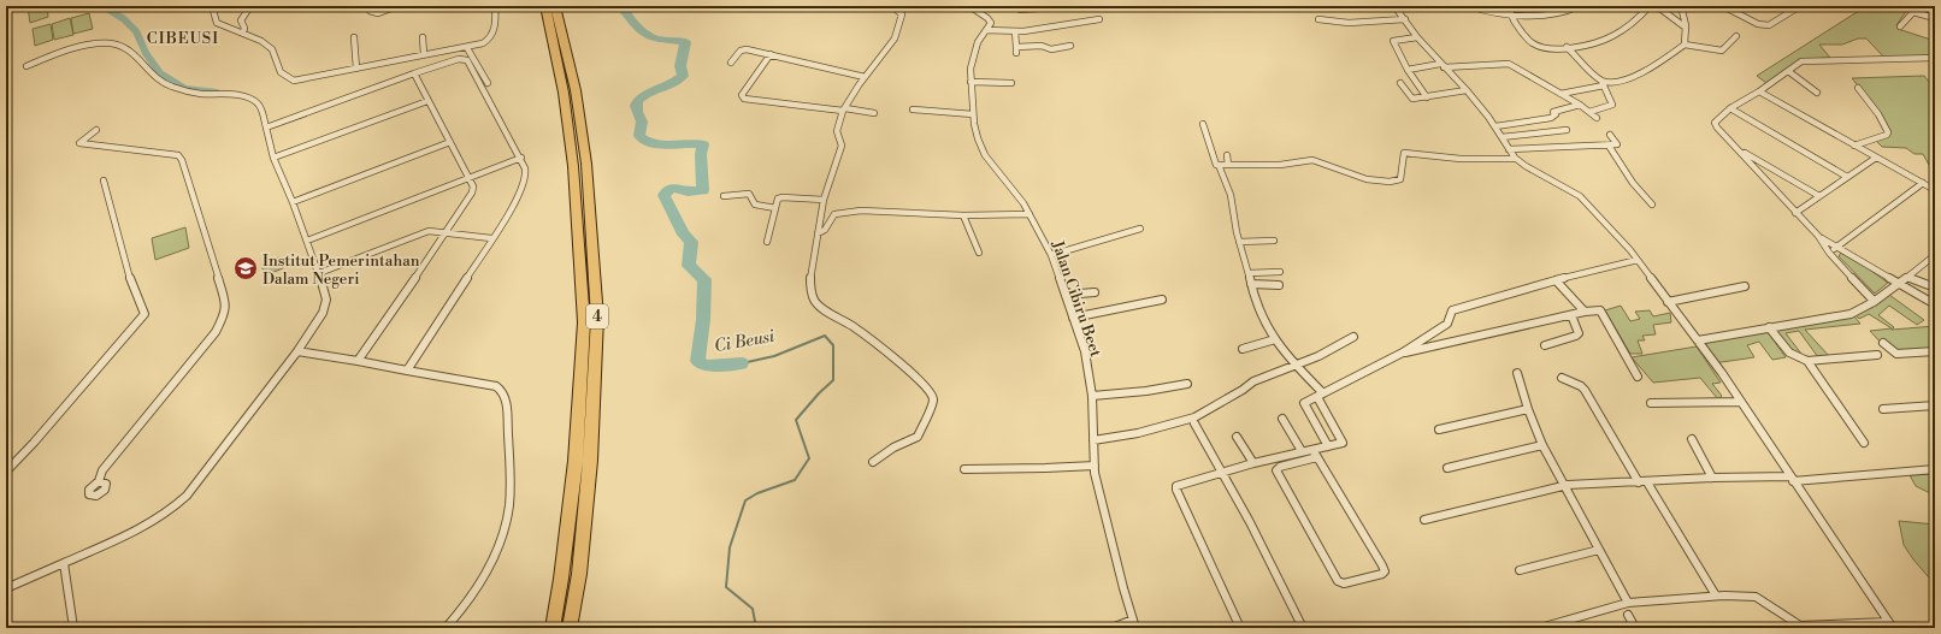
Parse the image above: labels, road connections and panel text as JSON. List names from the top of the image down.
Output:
{
  "streets": {
    "highway": ["4"],
    "street": ["Jalan Cibiru Beet"]
  },
  "districts": ["CIBEUSI"],
  "water": ["Ci Beusi"],
  "places": {
    "school or university": ["Institut Pemerintahan Dalam Negeri"]
  }
}
